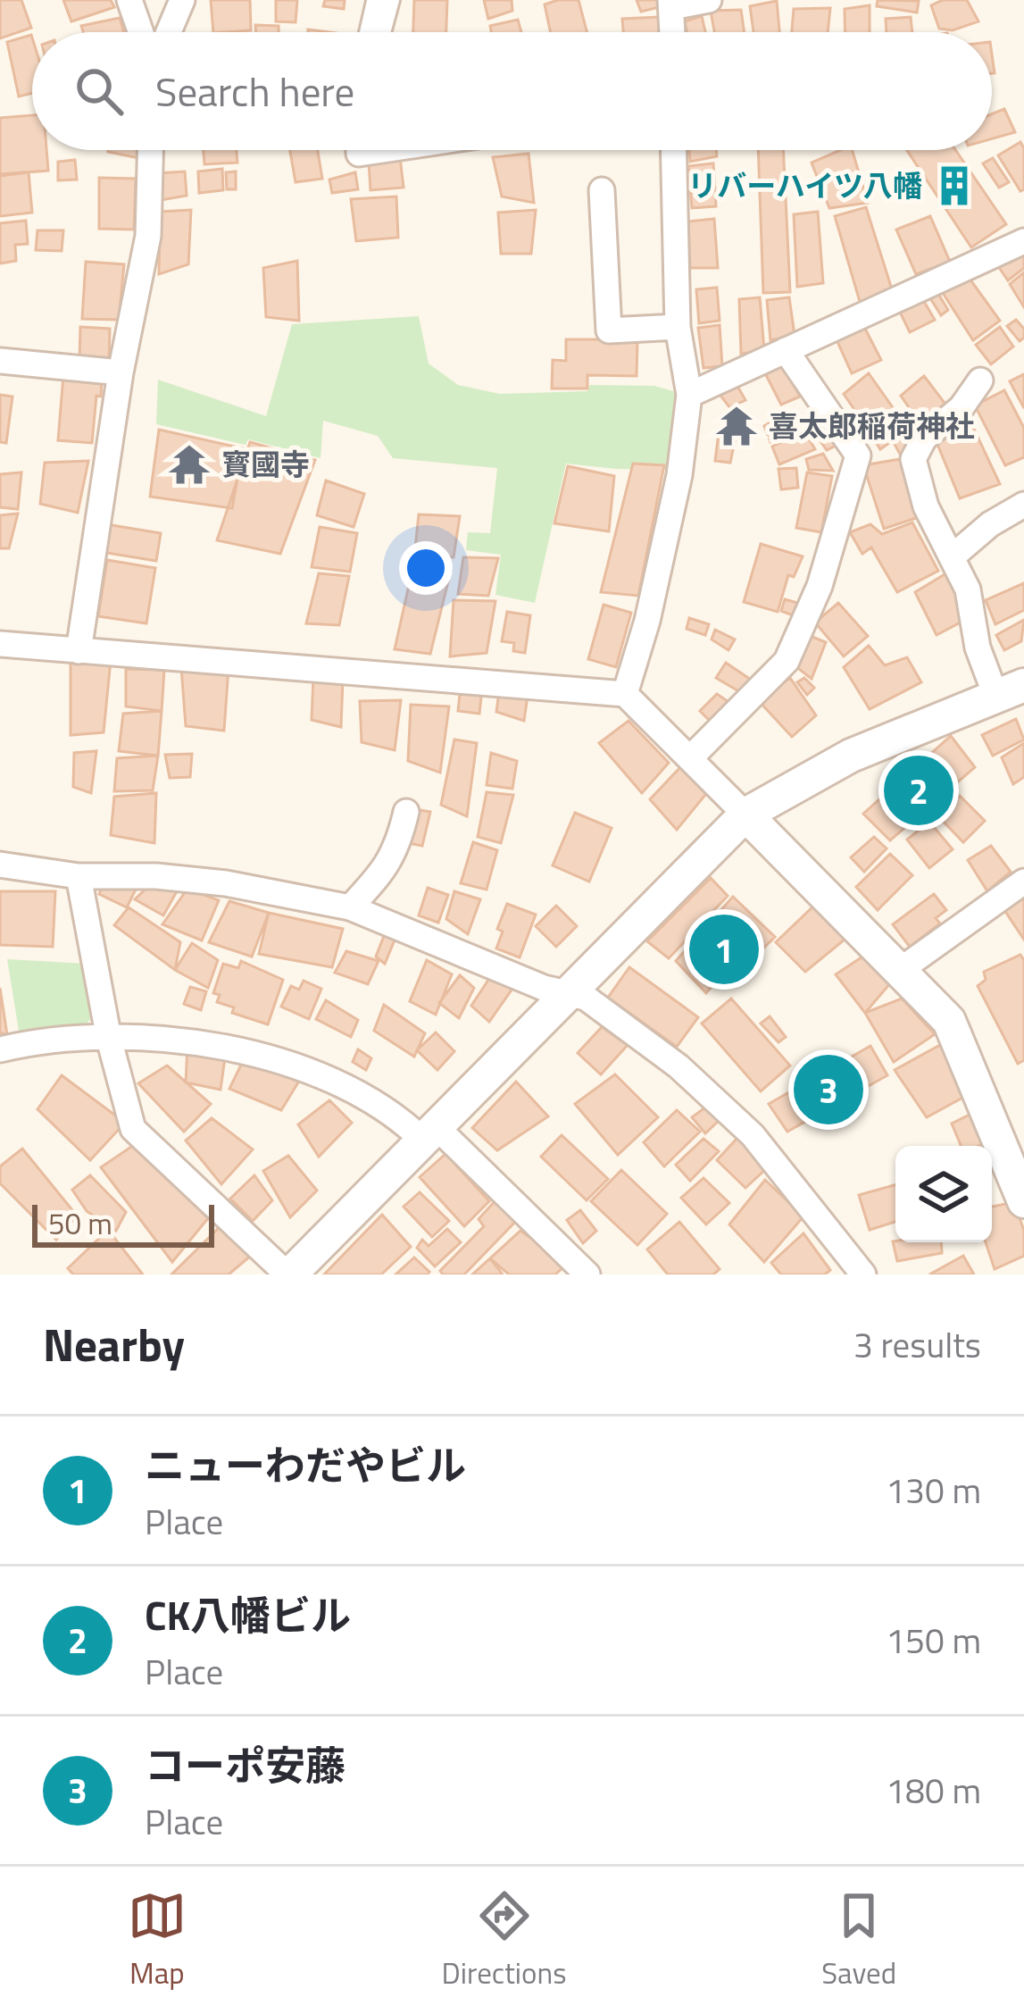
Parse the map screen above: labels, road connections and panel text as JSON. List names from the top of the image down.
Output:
{
  "places": {
    "building": ["リバーハイツ八幡"],
    "temple": ["喜太郎稲荷神社", "寳國寺"]
  },
  "scale_bar": "50 m",
  "page": {
    "search": "Search here",
    "pins": ["2", "1", "3"],
    "scale": "50 m",
    "heading": ["Nearby", "3 results"],
    "list": [
      {
        "mark": "1",
        "name": "ニューわだやビル",
        "note": "Place",
        "value": "130 m"
      },
      {
        "mark": "2",
        "name": "CK八幡ビル",
        "note": "Place",
        "value": "150 m"
      },
      {
        "mark": "3",
        "name": "コーポ安藤",
        "note": "Place",
        "value": "180 m"
      }
    ],
    "nav": ["Map", "Directions", "Saved"]
  }
}
